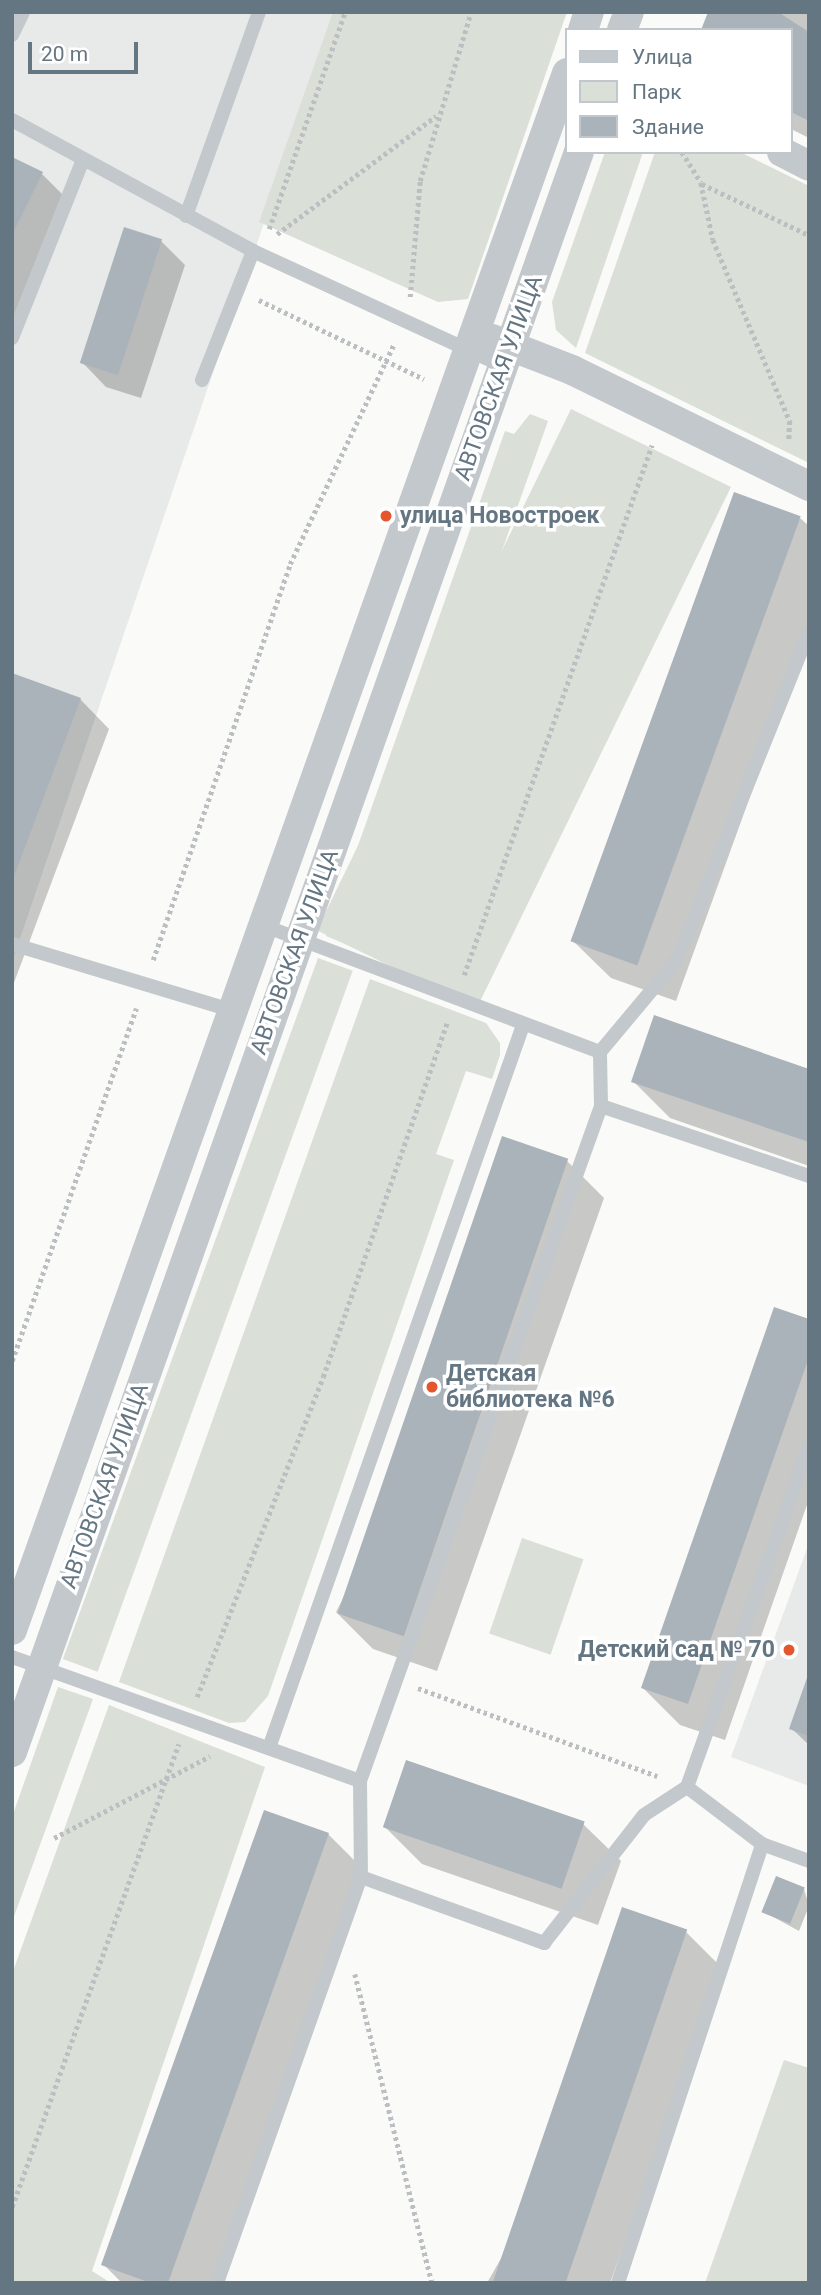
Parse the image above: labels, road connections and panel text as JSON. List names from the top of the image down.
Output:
{
  "streets": {
    "street": ["АВТОВСКАЯ УЛИЦА"]
  },
  "places": ["улица Новостроек", "Детская библиотека №6", "Детский сад № 70"],
  "legend": ["Улица", "Парк", "Здание"],
  "scale_bar": "20 m"
}
